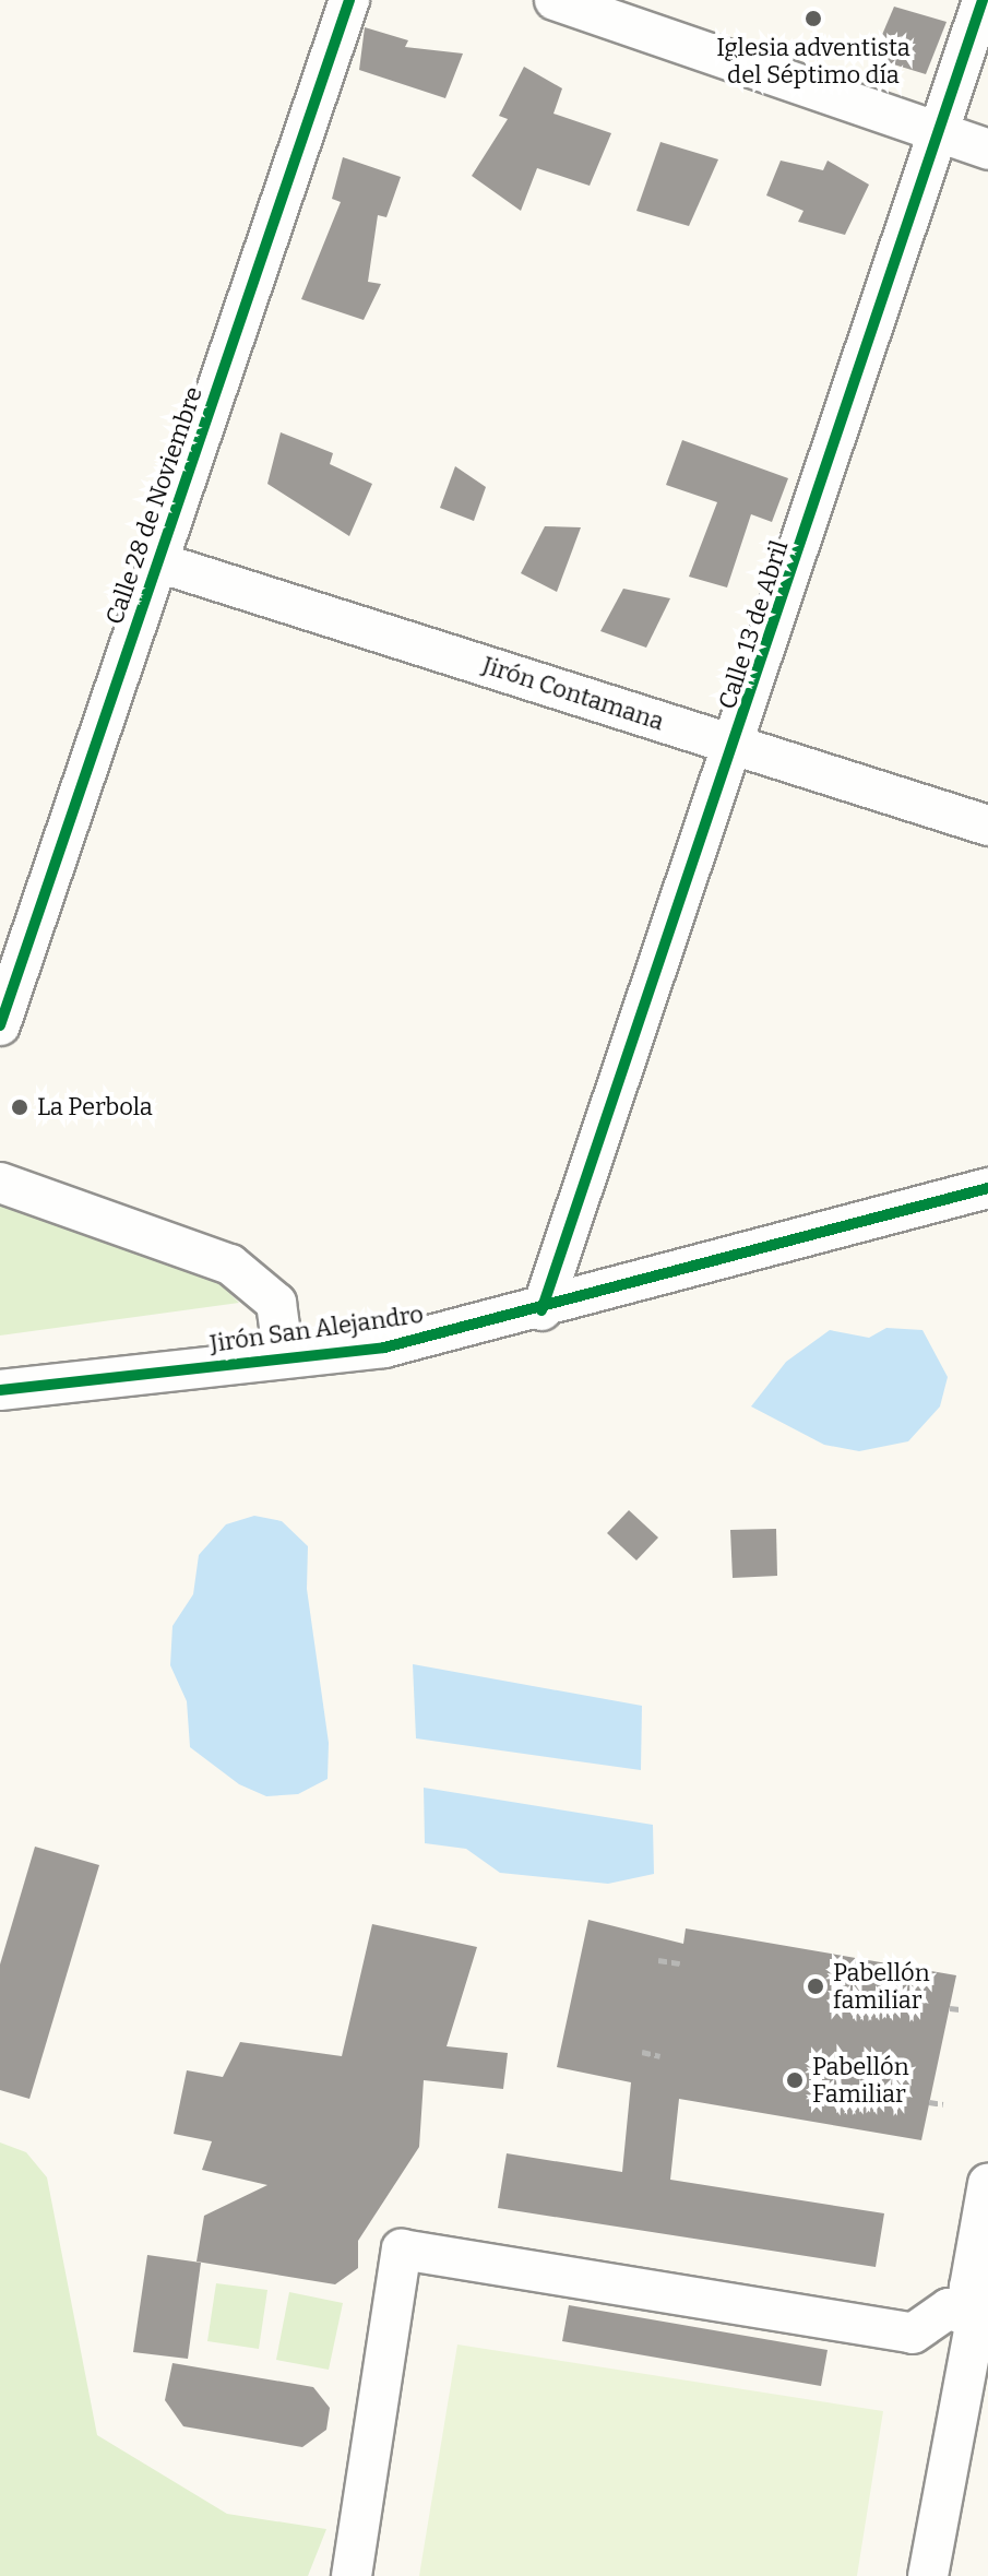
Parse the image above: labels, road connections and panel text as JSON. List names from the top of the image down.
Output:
{
  "streets": {
    "street": [
      "Calle 28 de Noviembre",
      "Calle 13 de Abril",
      "Jirón Contamana",
      "Jirón San Alejandro"
    ]
  },
  "crossings": [
    ["Calle 28 de Noviembre", "Jirón Contamana"],
    ["Calle 13 de Abril", "Jirón Contamana"],
    ["Calle 13 de Abril", "Jirón San Alejandro"]
  ],
  "places": [
    "Iglesia adventista del Séptimo día",
    "La Perbola",
    "Pabellón familiar",
    "Pabellón Familiar"
  ]
}
